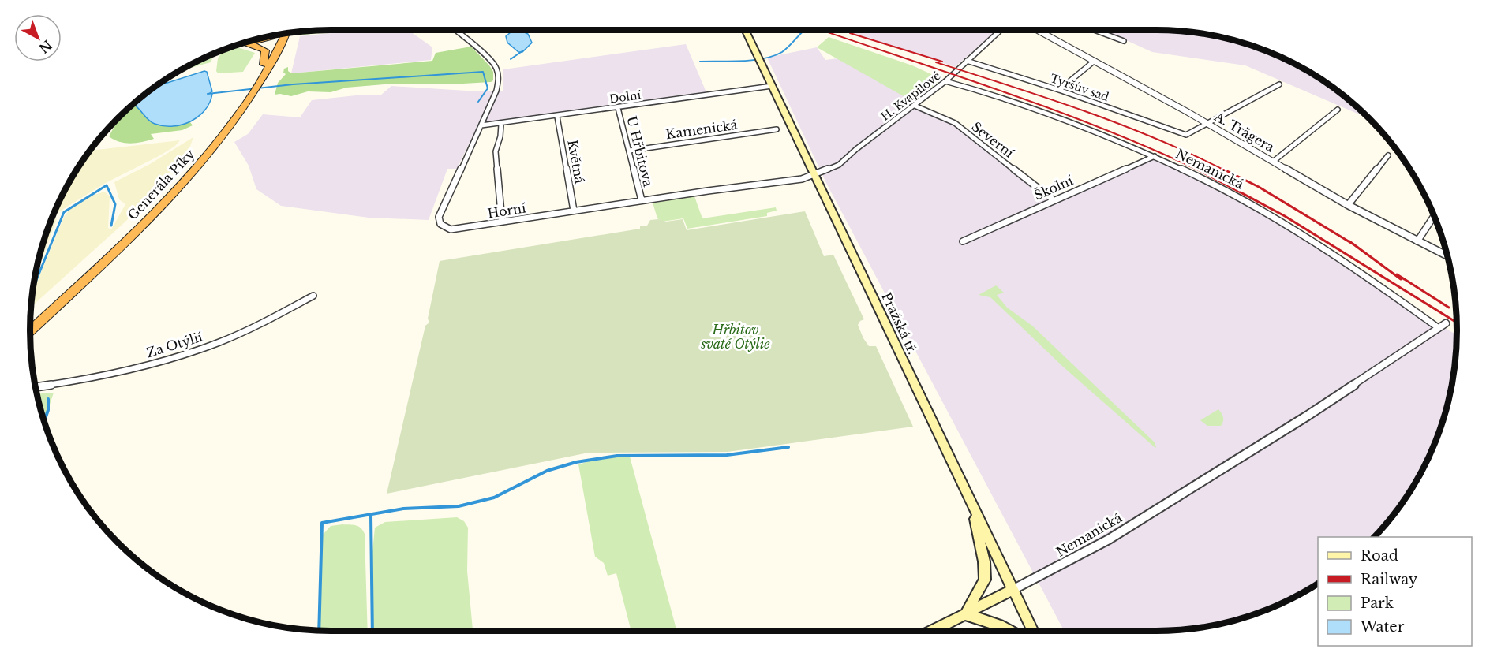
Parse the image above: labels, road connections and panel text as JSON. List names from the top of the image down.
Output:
{
  "streets": {
    "highway": ["Generála Píky"],
    "main road": ["Pražská tř."],
    "street": [
      "Tyršův sad",
      "H. Kvapilové",
      "Dolní",
      "Kamenická",
      "A. Trägera",
      "Severní",
      "U Hřbitova",
      "Květná",
      "Nemanická",
      "Školní",
      "Horní",
      "Za Otýlií"
    ]
  },
  "crossings": [
    ["Tyršův sad", "H. Kvapilové"],
    ["Tyršův sad", "A. Trägera"],
    ["H. Kvapilové", "Severní"],
    ["H. Kvapilové", "Nemanická"],
    ["H. Kvapilové", "Horní"],
    ["H. Kvapilové", "Pražská tř."],
    ["Dolní", "U Hřbitova"],
    ["Dolní", "Květná"],
    ["Dolní", "Horní"],
    ["Dolní", "Pražská tř."],
    ["Kamenická", "U Hřbitova"],
    ["Severní", "Školní"],
    ["U Hřbitova", "Horní"],
    ["Květná", "Horní"],
    ["Nemanická", "Školní"],
    ["Nemanická", "Pražská tř."],
    ["Horní", "Pražská tř."]
  ],
  "parks": ["Hřbitov svaté Otýlie"],
  "legend": [
    "Road",
    "Railway",
    "Park",
    "Water"
  ],
  "north": "bottom right"
}
